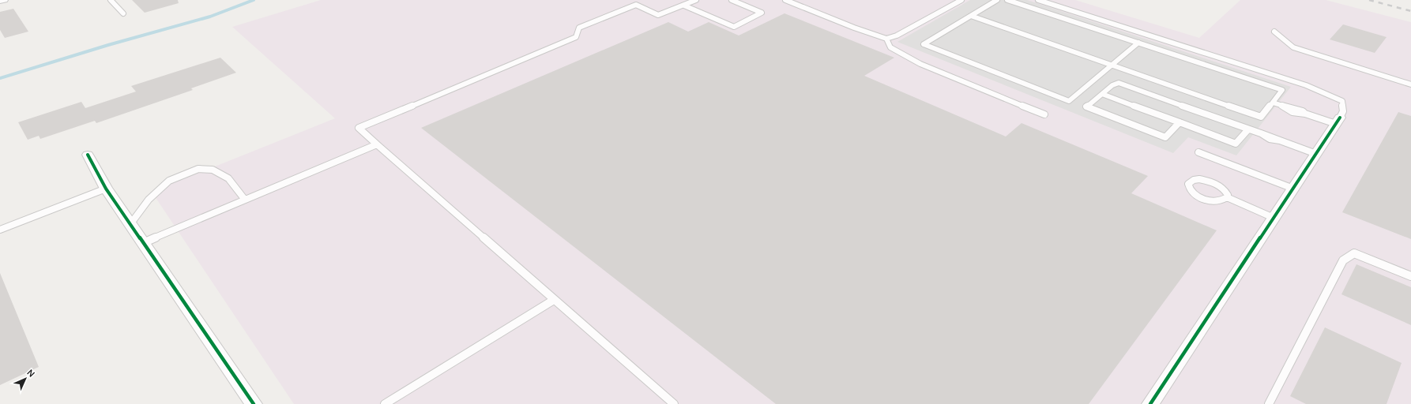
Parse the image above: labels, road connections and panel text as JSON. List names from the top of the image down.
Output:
{
  "north": "top right"
}
